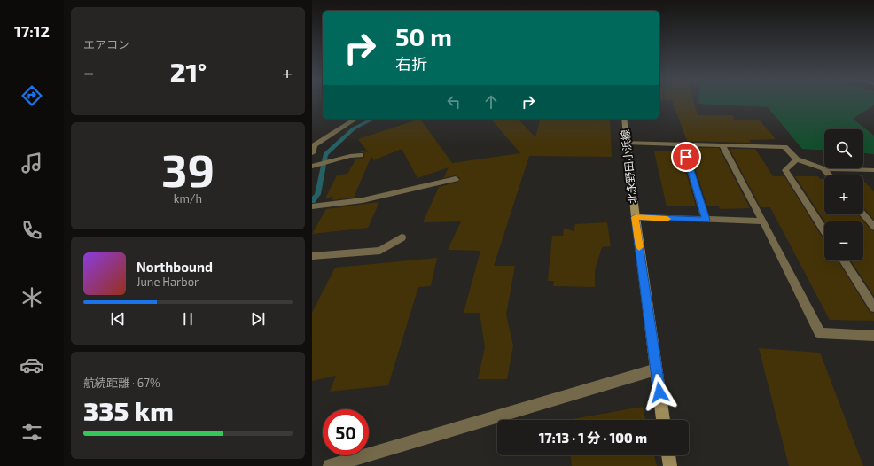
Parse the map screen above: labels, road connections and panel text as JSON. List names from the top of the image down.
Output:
{
  "streets": {
    "main road": ["北永野田小浜線"]
  },
  "page": {
    "tabs": "17:12",
    "tile": [
      "エアコン",
      ["39", "km/h"],
      ["航続距離 · 67%", "335 km"]
    ],
    "turn": ["50 m", "右折"],
    "heat": ["−", "21°", "+"],
    "map_buttons": ["+", "−"],
    "song": ["Northbound", "June Harbor"],
    "limit": "50",
    "trip": "17:13 · 1 分 · 100 m"
  }
}
